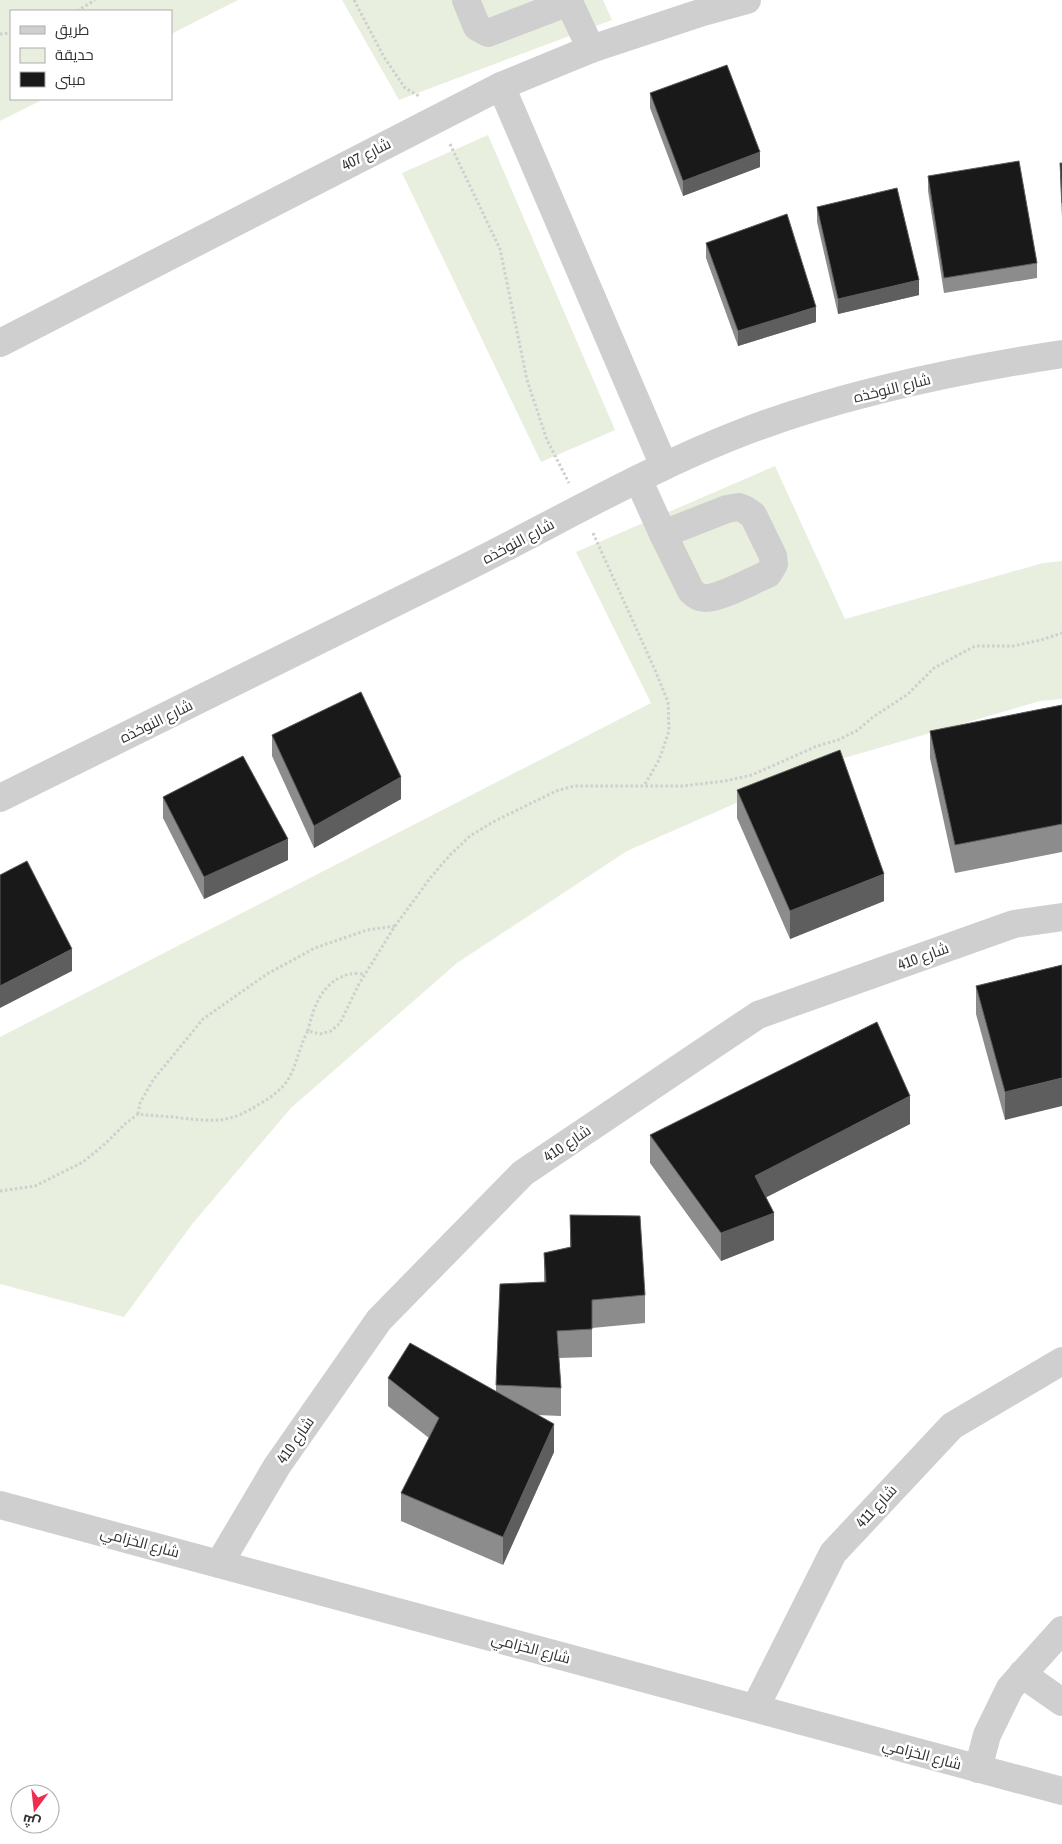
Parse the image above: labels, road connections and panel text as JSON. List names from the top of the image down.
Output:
{
  "streets": {
    "street": [
      "شارع 407",
      "شارع النوخذه",
      "شارع 410",
      "شارع 411",
      "شارع الخزامي"
    ]
  },
  "crossings": [
    ["شارع 410", "شارع الخزامي"],
    ["شارع 411", "شارع الخزامي"]
  ],
  "legend": ["طريق", "حديقة", "مبنى"],
  "north": "bottom"
}
